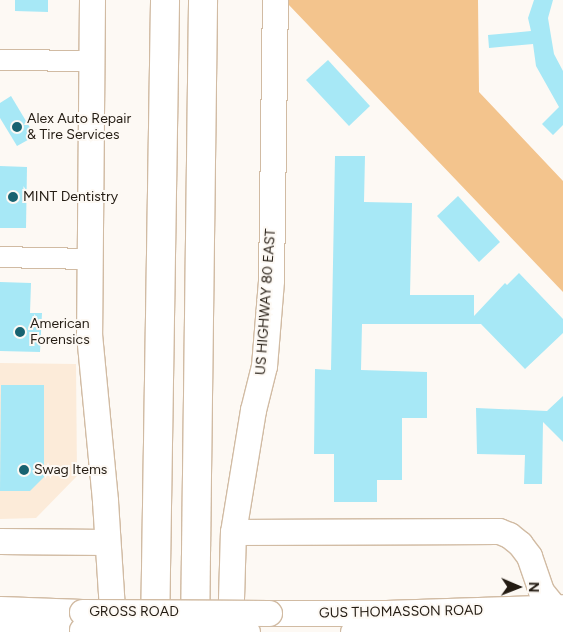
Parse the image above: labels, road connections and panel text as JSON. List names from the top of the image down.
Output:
{
  "streets": {
    "main road": ["US HIGHWAY 80 EAST", "GROSS ROAD", "GUS THOMASSON ROAD"]
  },
  "crossings": [
    ["GROSS ROAD", "GUS THOMASSON ROAD"]
  ],
  "places": [
    "Alex Auto Repair & Tire Services",
    "MINT Dentistry",
    "American Forensics",
    "Swag Items"
  ],
  "north": "right"
}
